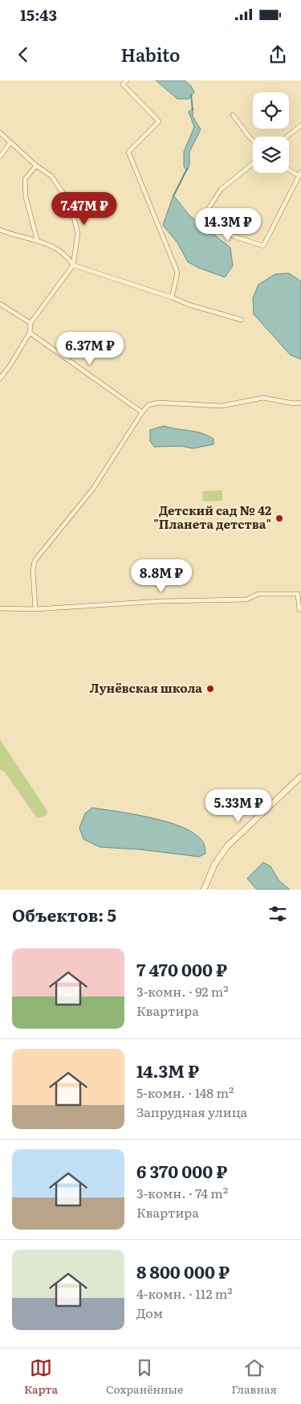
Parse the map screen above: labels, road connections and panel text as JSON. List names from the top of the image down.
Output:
{
  "places": ["Детский сад № 42 \"Планета детства\"", "Лунёвская школа"],
  "page": {
    "status": "15:43",
    "header": "Habito",
    "price": [
      "7.47M ₽",
      "14.3M ₽",
      "6.37M ₽",
      "8.8M ₽",
      "5.33M ₽"
    ],
    "heading": "Объектов: 5",
    "list": [
      {
        "name": "7 470 000 ₽",
        "note": "3-комн. · 92 m² · Квартира"
      },
      {
        "name": "14.3M ₽",
        "note": "5-комн. · 148 m² · Запрудная улица"
      },
      {
        "name": "6 370 000 ₽",
        "note": "3-комн. · 74 m² · Квартира"
      },
      {
        "name": "8 800 000 ₽",
        "note": "4-комн. · 112 m² · Дом"
      }
    ],
    "tabs": ["Карта", "Сохранённые", "Главная"]
  }
}
